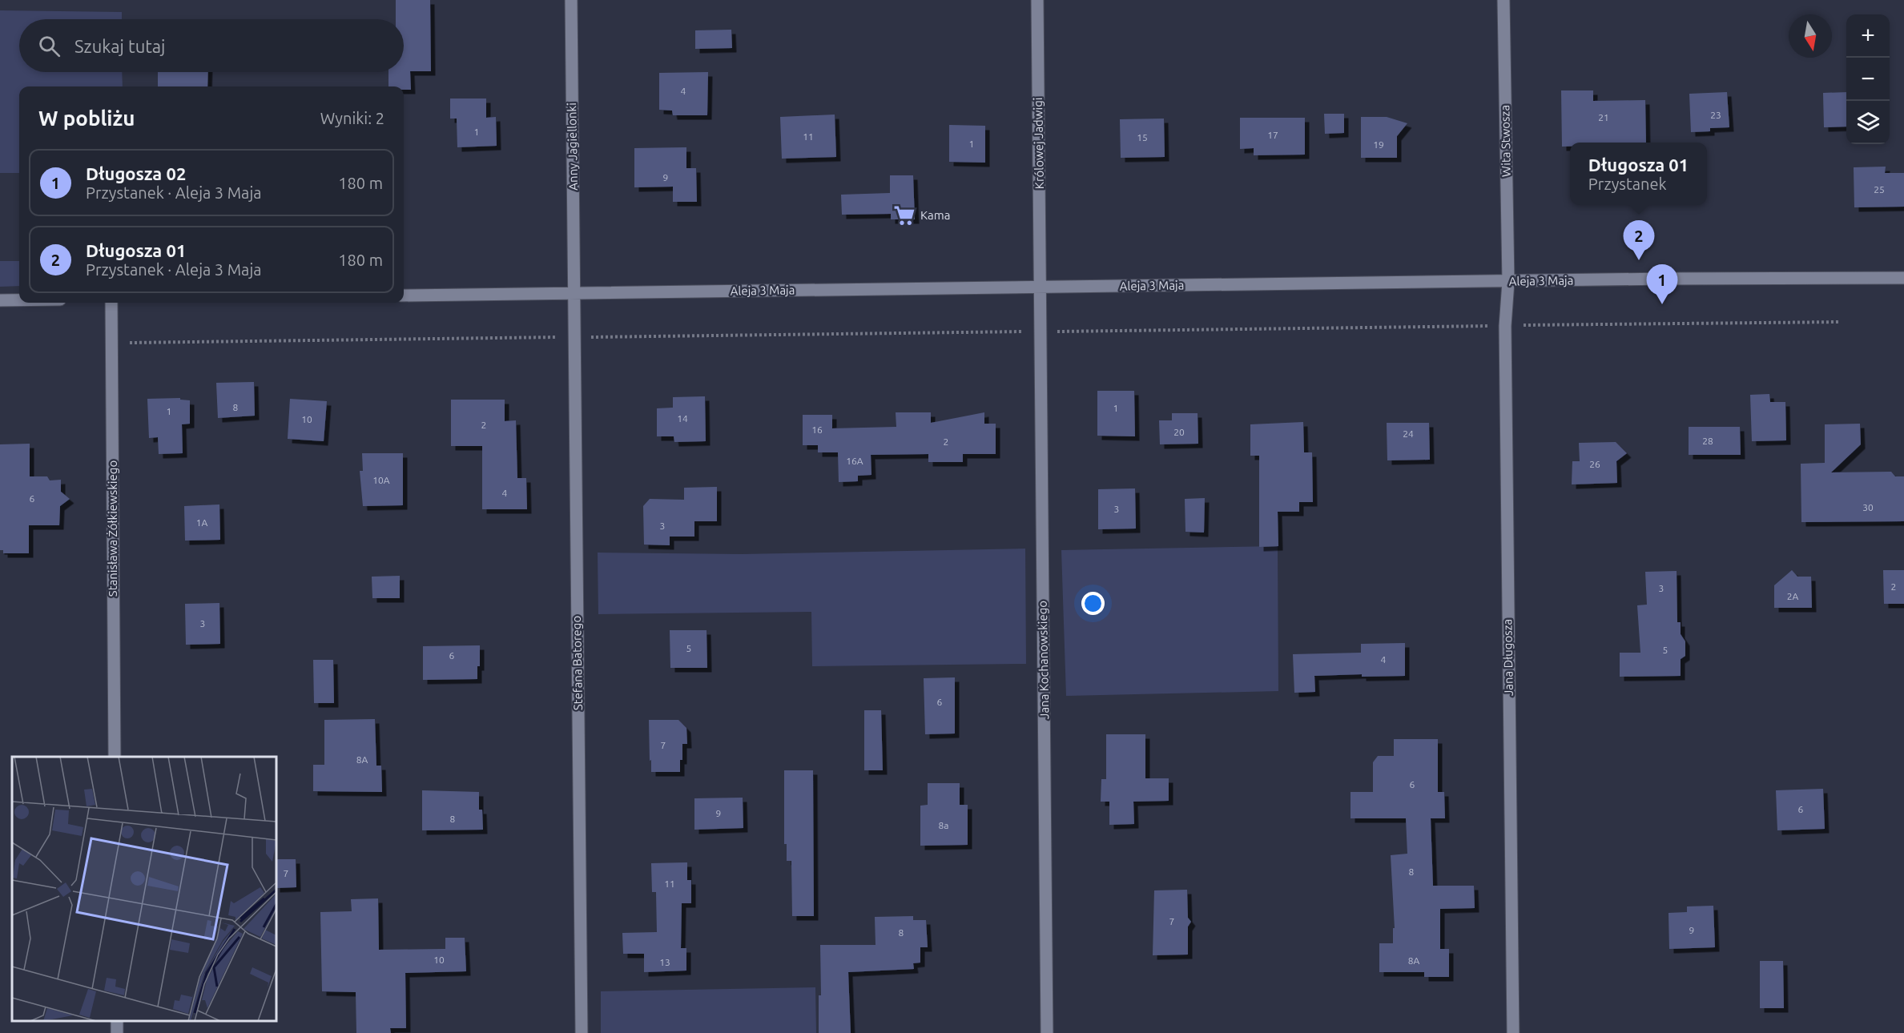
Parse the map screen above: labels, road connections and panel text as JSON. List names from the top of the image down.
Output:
{
  "streets": {
    "street": [
      "Wita Stwosza",
      "Królowej Jadwigi",
      "Anny Jagiellonki",
      "Aleja 3 Maja",
      "Stanisława Żółkiewskiego",
      "Jana Długosza",
      "Jana Kochanowskiego",
      "Stefana Batorego"
    ]
  },
  "crossings": [
    ["Wita Stwosza", "Aleja 3 Maja"],
    ["Wita Stwosza", "Jana Długosza"],
    ["Królowej Jadwigi", "Aleja 3 Maja"],
    ["Królowej Jadwigi", "Jana Kochanowskiego"],
    ["Anny Jagiellonki", "Aleja 3 Maja"],
    ["Anny Jagiellonki", "Stefana Batorego"],
    ["Aleja 3 Maja", "Jana Długosza"],
    ["Aleja 3 Maja", "Jana Kochanowskiego"],
    ["Aleja 3 Maja", "Stefana Batorego"]
  ],
  "places": {
    "supermarket": ["Kama"]
  },
  "house_numbers": [
    "4",
    "23",
    "21",
    "1",
    "17",
    "11",
    "15",
    "1",
    "19",
    "9",
    "25",
    "8",
    "1",
    "1",
    "14",
    "10",
    "2",
    "16",
    "20",
    "24",
    "28",
    "2",
    "16A",
    "26",
    "10A",
    "4",
    "6",
    "30",
    "3",
    "1A",
    "3",
    "2",
    "3",
    "2A",
    "3",
    "5",
    "5",
    "6",
    "4",
    "6",
    "7",
    "8A",
    "6",
    "6",
    "9",
    "8",
    "8a",
    "8",
    "7",
    "11",
    "7",
    "9",
    "8",
    "10",
    "8A",
    "13"
  ],
  "north": "bottom",
  "page": {
    "map_buttons": ["+", "−"],
    "search": "Szukaj tutaj",
    "heading": ["W pobliżu", "Wyniki: 2"],
    "popup": ["Długosza 01", "Przystanek"],
    "list": [
      {
        "mark": "1",
        "name": "Długosza 02",
        "note": "Przystanek · Aleja 3 Maja",
        "value": "180 m"
      },
      {
        "mark": "2",
        "name": "Długosza 01",
        "note": "Przystanek · Aleja 3 Maja",
        "value": "180 m"
      }
    ],
    "pins": ["2", "1"]
  }
}
